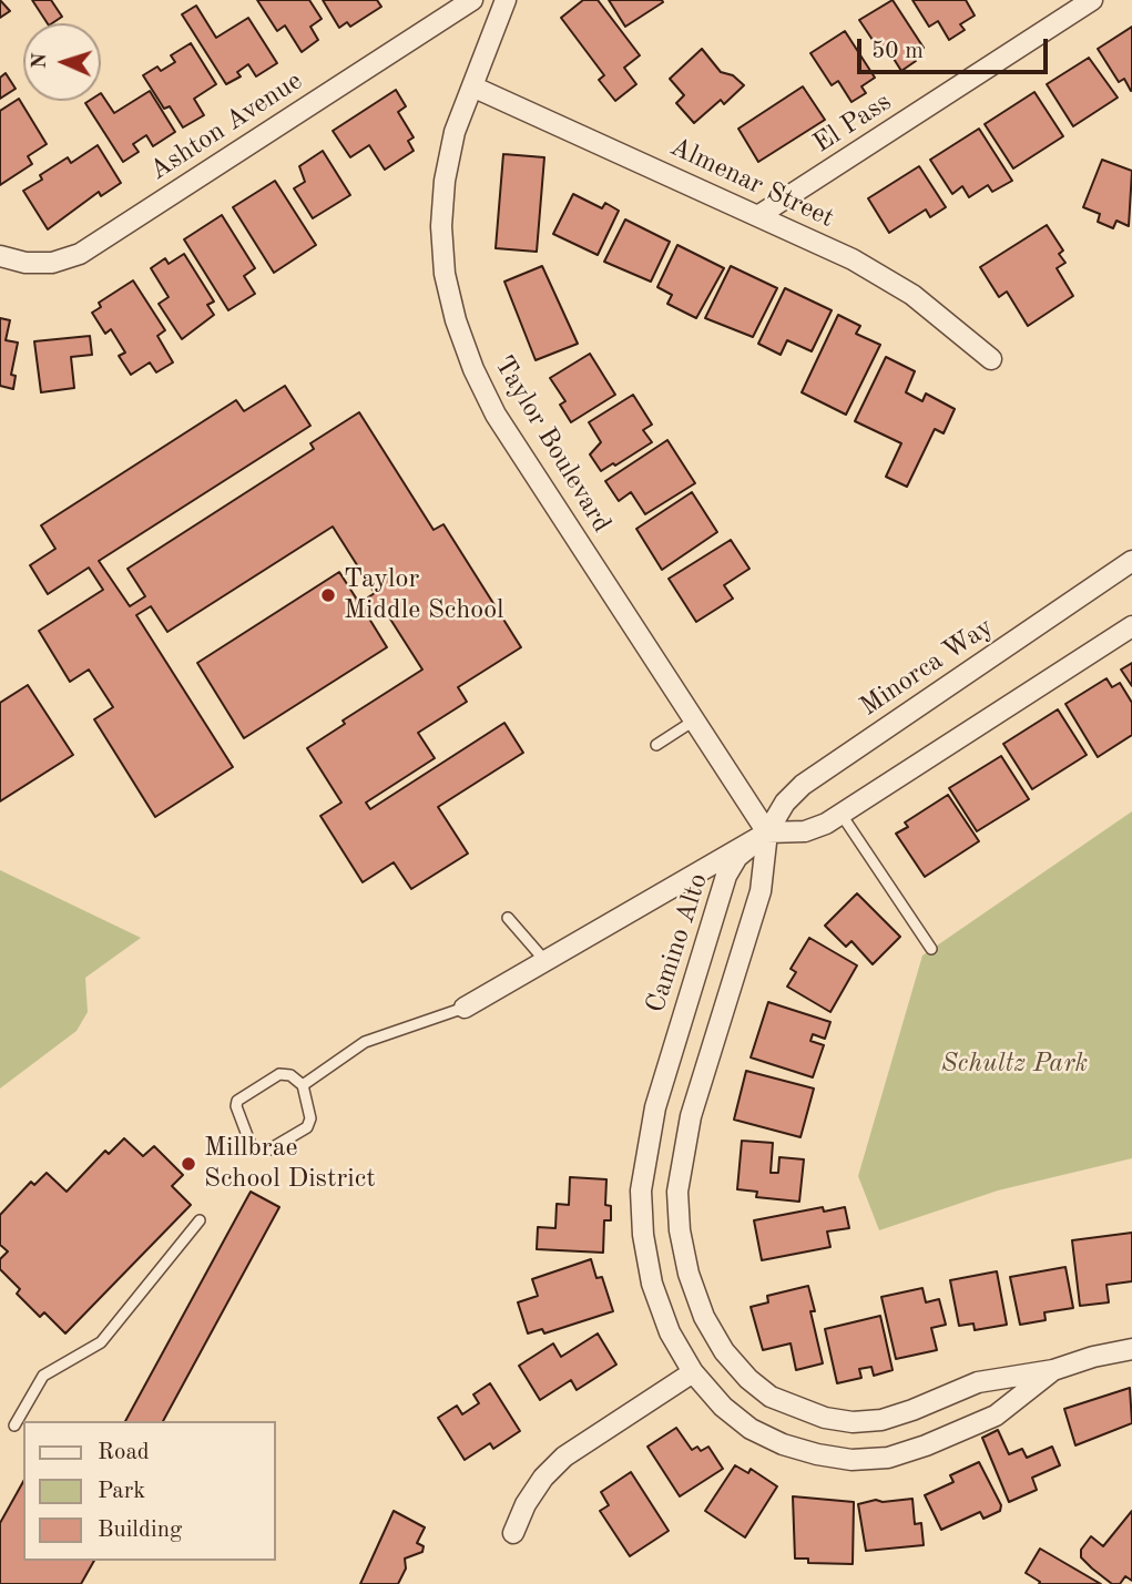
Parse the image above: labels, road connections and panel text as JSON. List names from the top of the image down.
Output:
{
  "streets": {
    "street": [
      "El Pass",
      "Ashton Avenue",
      "Almenar Street",
      "Taylor Boulevard",
      "Minorca Way",
      "Camino Alto"
    ]
  },
  "crossings": [
    ["El Pass", "Almenar Street"],
    ["Almenar Street", "Taylor Boulevard"],
    ["Taylor Boulevard", "Minorca Way"],
    ["Taylor Boulevard", "Camino Alto"],
    ["Minorca Way", "Camino Alto"]
  ],
  "parks": ["Schultz Park"],
  "places": ["Taylor Middle School", "Millbrae School District"],
  "legend": ["Road", "Park", "Building"],
  "scale_bar": "50 m",
  "north": "left"
}
